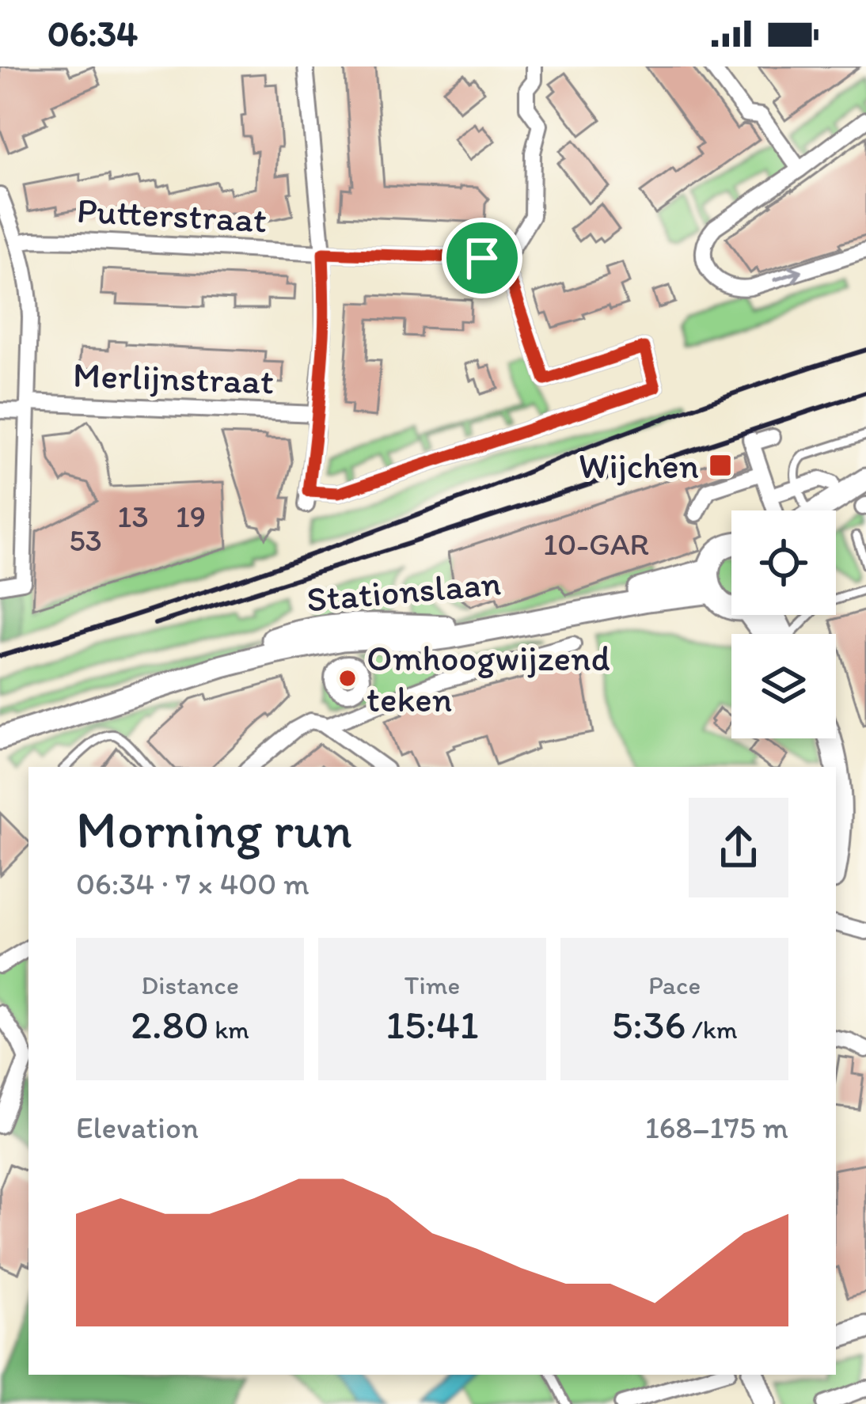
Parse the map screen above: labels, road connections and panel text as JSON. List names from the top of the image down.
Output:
{
  "streets": {
    "street": ["Putterstraat", "Merlijnstraat", "Stationslaan"]
  },
  "places": {
    "transit": ["Wijchen"],
    "other": ["Omhoogwijzend teken"]
  },
  "house_numbers": [
    "13",
    "19",
    "53",
    "10-GAR"
  ],
  "page": {
    "status": "06:34",
    "heading": ["Morning run", "06:34 · 7 × 400 m"],
    "stats": [
      ["Distance", "2.80 km"],
      ["Time", "15:41"],
      ["Pace", "5:36 /km"]
    ],
    "chart": ["Elevation", "168–175 m"]
  }
}
